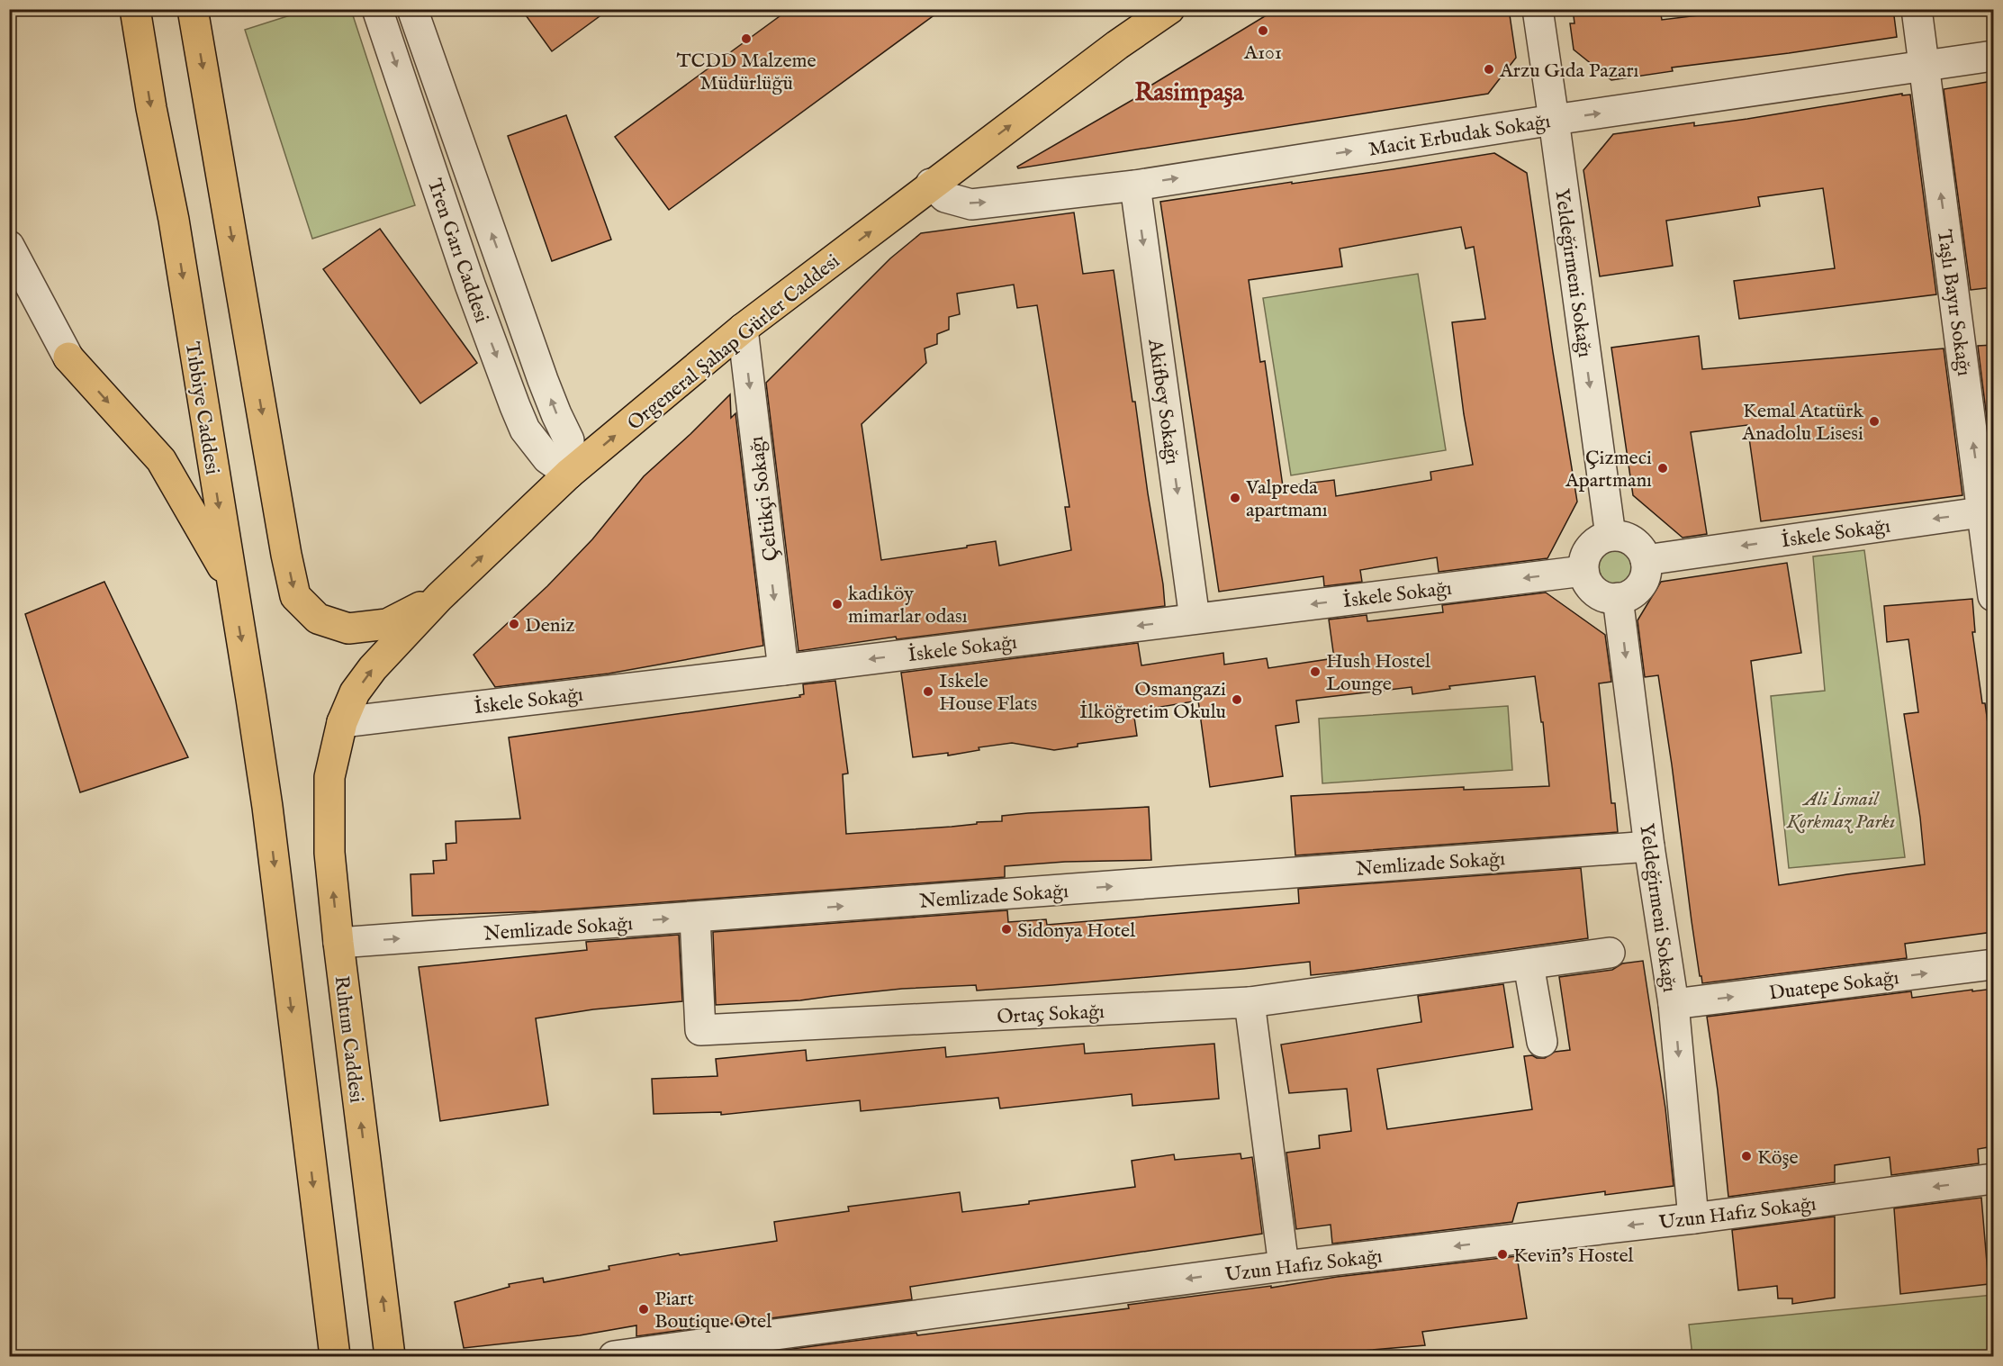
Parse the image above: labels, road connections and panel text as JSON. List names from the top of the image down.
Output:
{
  "streets": {
    "main road": ["Orgeneral Şahap Gürler Caddesi", "Tıbbiye Caddesi", "Rıhtım Caddesi"],
    "street": [
      "Macit Erbudak Sokağı",
      "Tren Garı Caddesi",
      "Yeldeğirmeni Sokağı",
      "Taşlı Bayır Sokağı",
      "Akifbey Sokağı",
      "Çeltikçi Sokağı",
      "İskele Sokağı",
      "Nemlizade Sokağı",
      "Duatepe Sokağı",
      "Ortaç Sokağı",
      "Uzun Hafız Sokağı"
    ]
  },
  "crossings": [
    ["Macit Erbudak Sokağı", "Yeldeğirmeni Sokağı"],
    ["Macit Erbudak Sokağı", "Taşlı Bayır Sokağı"],
    ["Macit Erbudak Sokağı", "Orgeneral Şahap Gürler Caddesi"],
    ["Macit Erbudak Sokağı", "Akifbey Sokağı"],
    ["Tren Garı Caddesi", "Orgeneral Şahap Gürler Caddesi"],
    ["Yeldeğirmeni Sokağı", "İskele Sokağı"],
    ["Yeldeğirmeni Sokağı", "Nemlizade Sokağı"],
    ["Yeldeğirmeni Sokağı", "Duatepe Sokağı"],
    ["Yeldeğirmeni Sokağı", "Uzun Hafız Sokağı"],
    ["Taşlı Bayır Sokağı", "İskele Sokağı"],
    ["Orgeneral Şahap Gürler Caddesi", "Çeltikçi Sokağı"],
    ["Orgeneral Şahap Gürler Caddesi", "İskele Sokağı"],
    ["Orgeneral Şahap Gürler Caddesi", "Rıhtım Caddesi"],
    ["Akifbey Sokağı", "İskele Sokağı"],
    ["Çeltikçi Sokağı", "İskele Sokağı"],
    ["İskele Sokağı", "Rıhtım Caddesi"],
    ["Nemlizade Sokağı", "Ortaç Sokağı"],
    ["Nemlizade Sokağı", "Rıhtım Caddesi"]
  ],
  "one_way": [
    "Macit Erbudak Sokağı",
    "Yeldeğirmeni Sokağı",
    "Taşlı Bayır Sokağı",
    "Orgeneral Şahap Gürler Caddesi",
    "Akifbey Sokağı",
    "Tıbbiye Caddesi",
    "İskele Sokağı",
    "Nemlizade Sokağı",
    "Duatepe Sokağı",
    "Rıhtım Caddesi",
    "Uzun Hafız Sokağı"
  ],
  "districts": ["Rasimpaşa"],
  "parks": ["Ali İsmail Korkmaz Parkı"],
  "places": [
    "A101",
    "TCDD Malzeme Müdürlüğü",
    "Arzu Gıda Pazarı",
    "Kemal Atatürk Anadolu Lisesi",
    "Çizmeci Apartmanı",
    "Valpreda apartmanı",
    "kadıköy mimarlar odası",
    "Deniz",
    "Hush Hostel Lounge",
    "Iskele House Flats",
    "Osmangazi İlköğretim Okulu",
    "Sidonya Hotel",
    "Köşe",
    "Kevin's Hostel",
    "Piart Boutique Otel"
  ]
}
